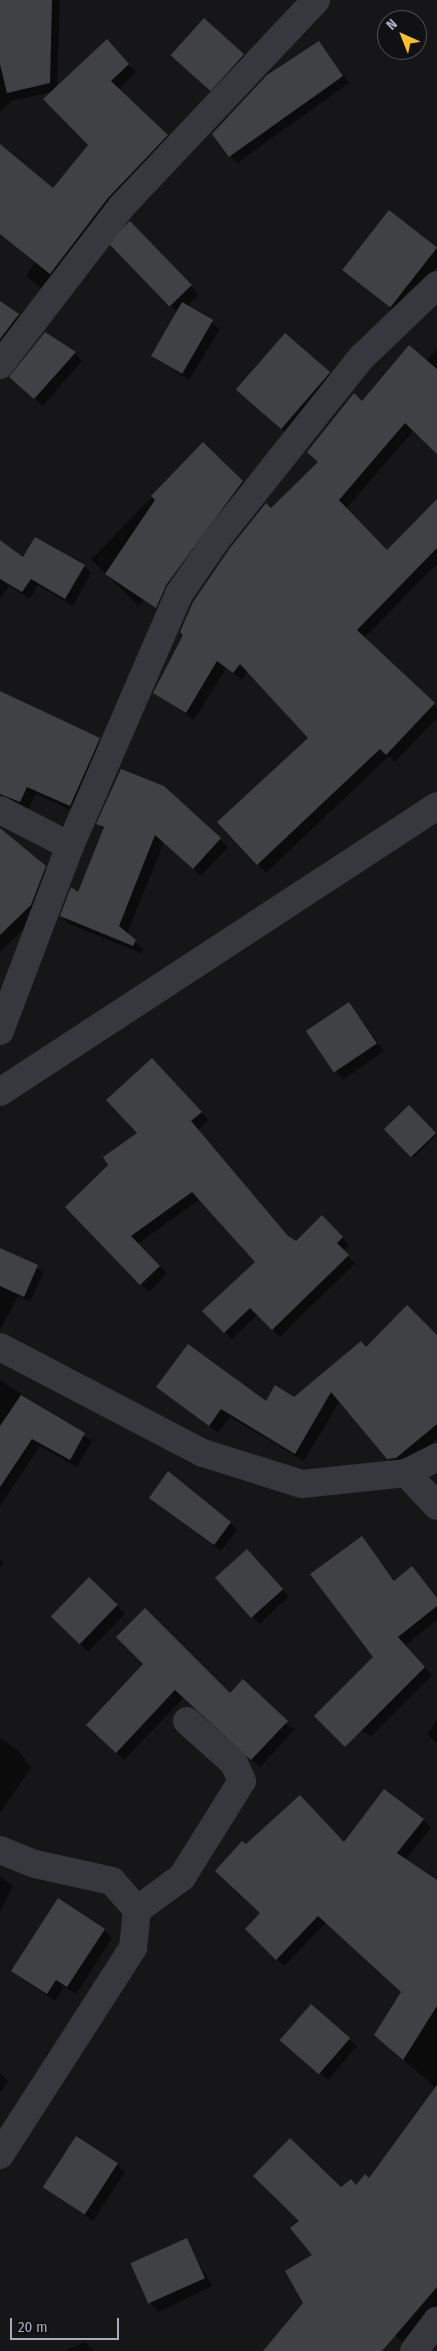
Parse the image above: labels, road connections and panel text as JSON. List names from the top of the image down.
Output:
{
  "scale_bar": "20 m",
  "north": "top left"
}
